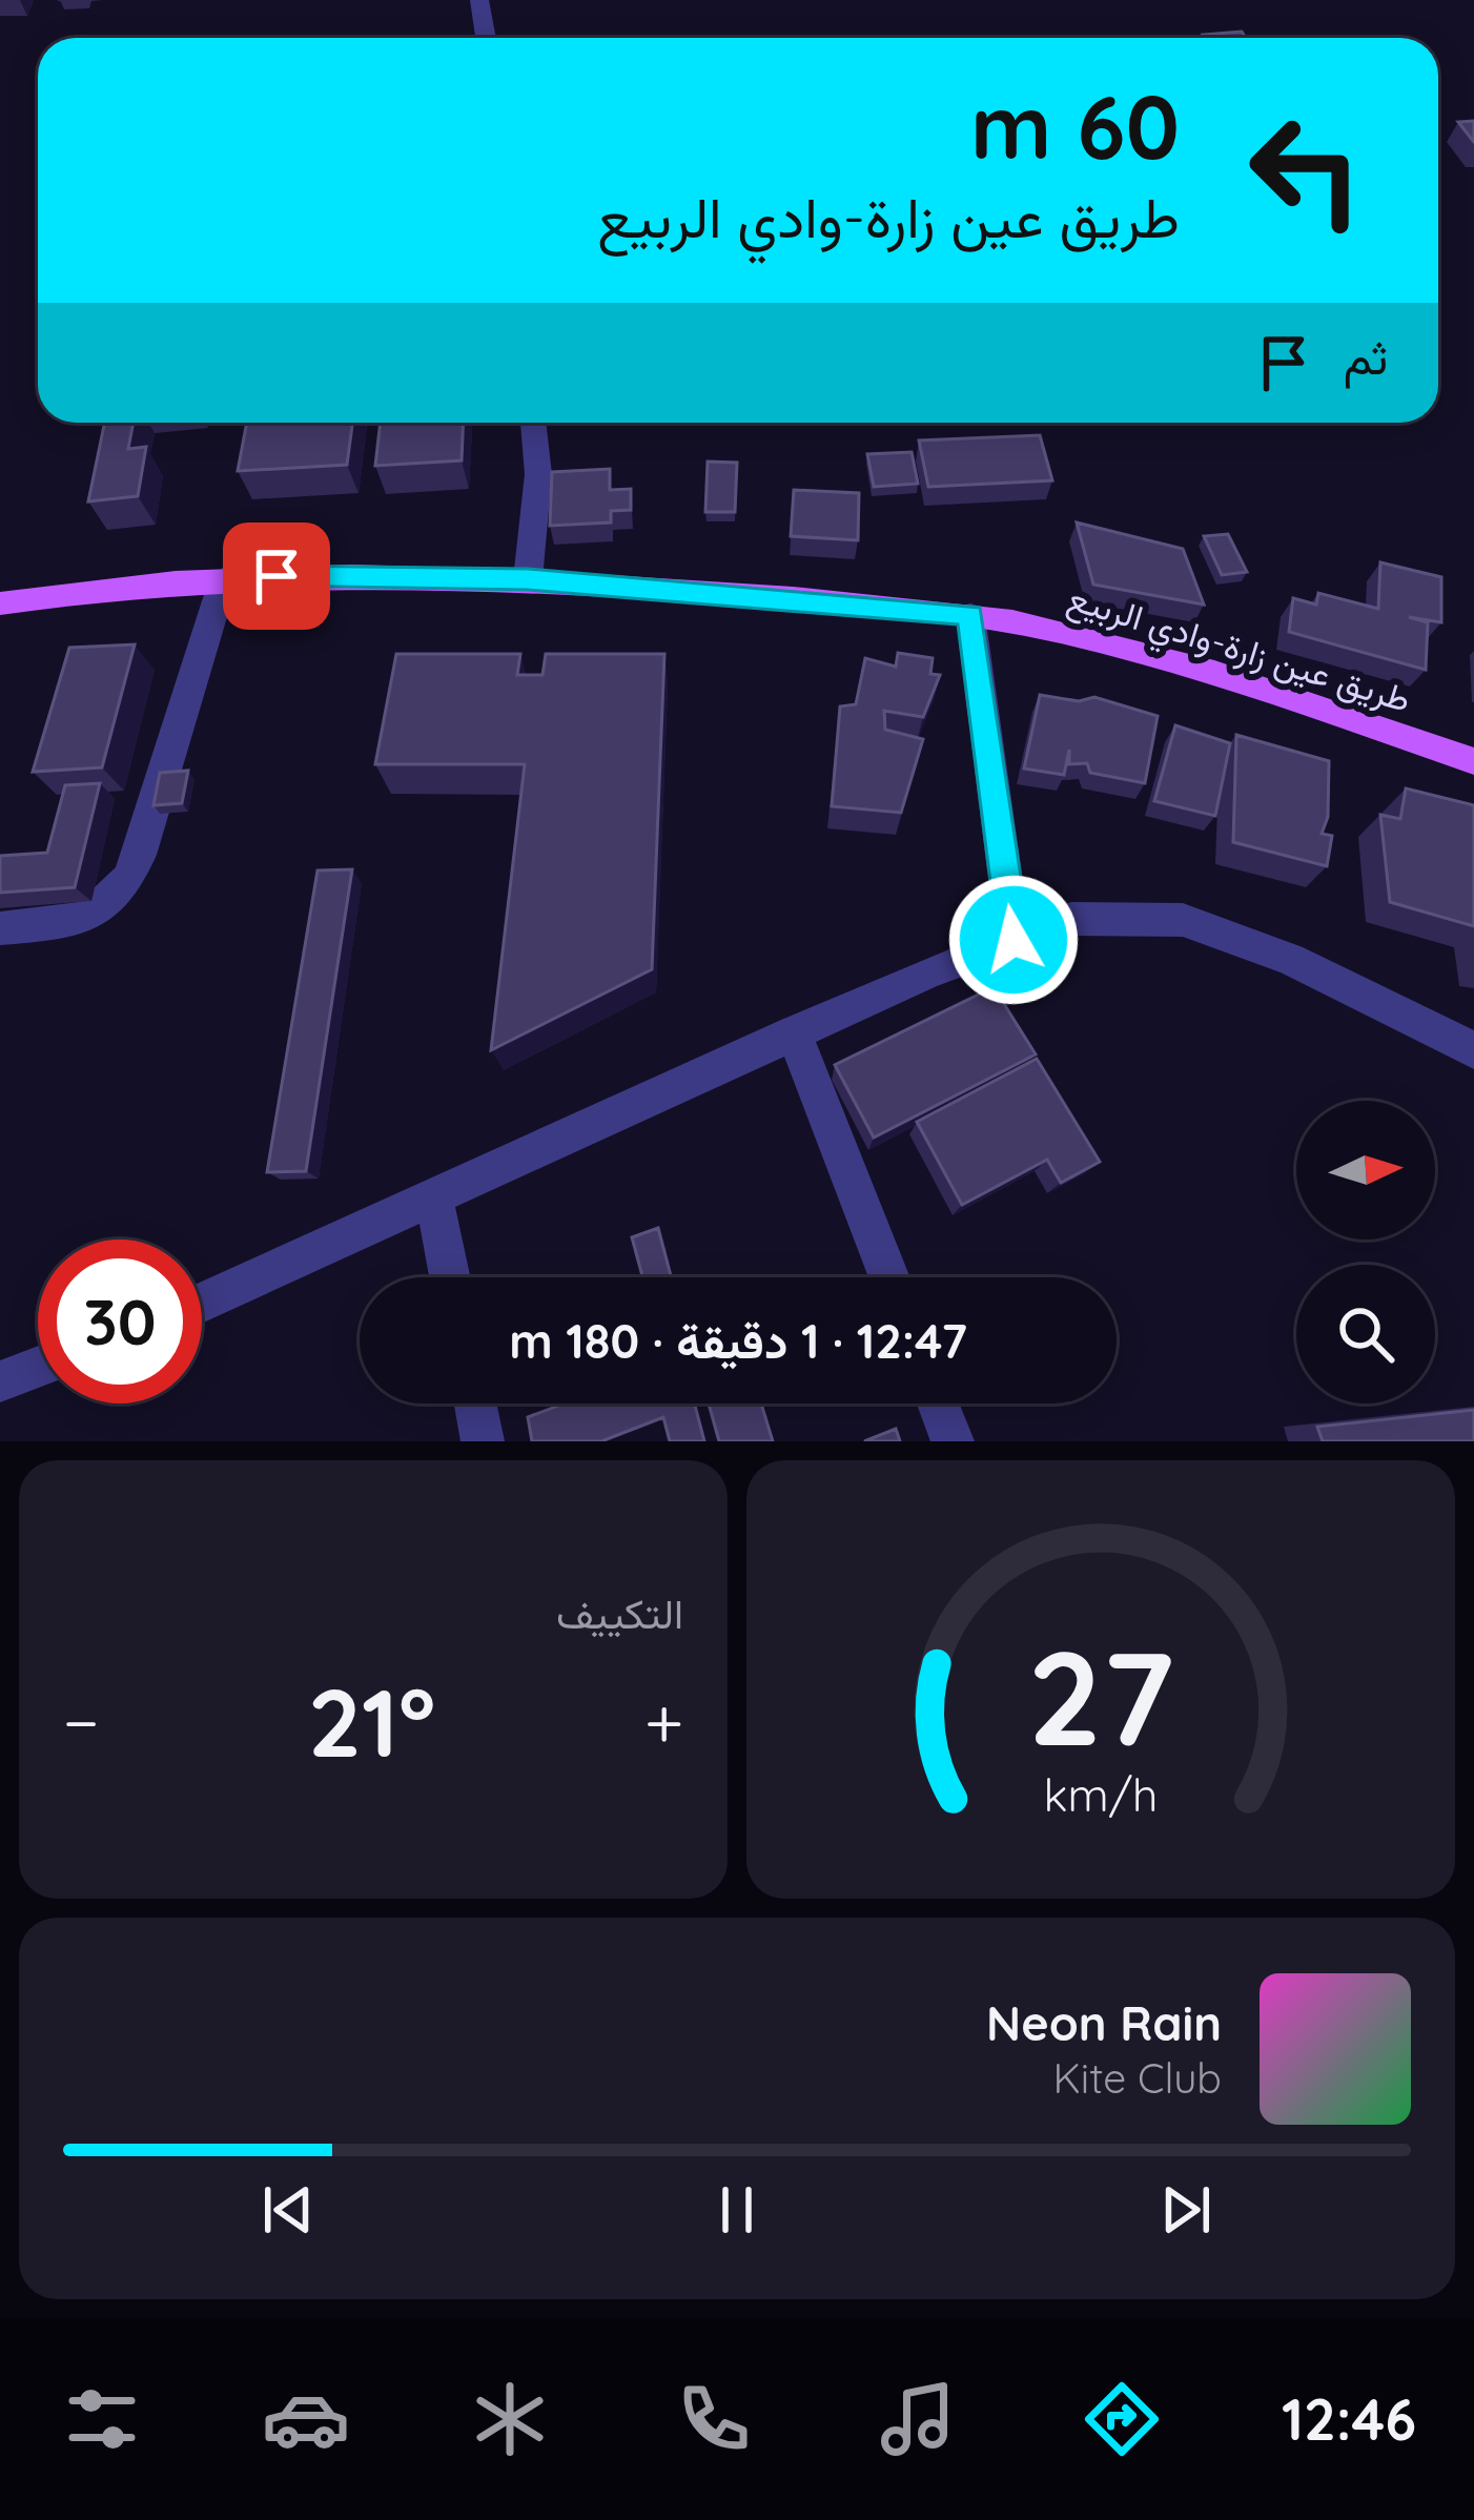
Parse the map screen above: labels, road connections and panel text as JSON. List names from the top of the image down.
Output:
{
  "streets": {
    "main road": ["طريق عين زارة-وادي الربيع"]
  },
  "north": "right",
  "page": {
    "turn": ["60 m", "طريق عين زارة-وادي الربيع"],
    "then": "ثم",
    "limit": "30",
    "trip": "12:47 · 1 دقيقة · 180 m",
    "tile": "التكييف",
    "heat": ["−", "21°", "+"],
    "song": ["Neon Rain", "Kite Club"],
    "tabs": "12:46",
    "gauge": ["27", "km/h"]
  }
}
